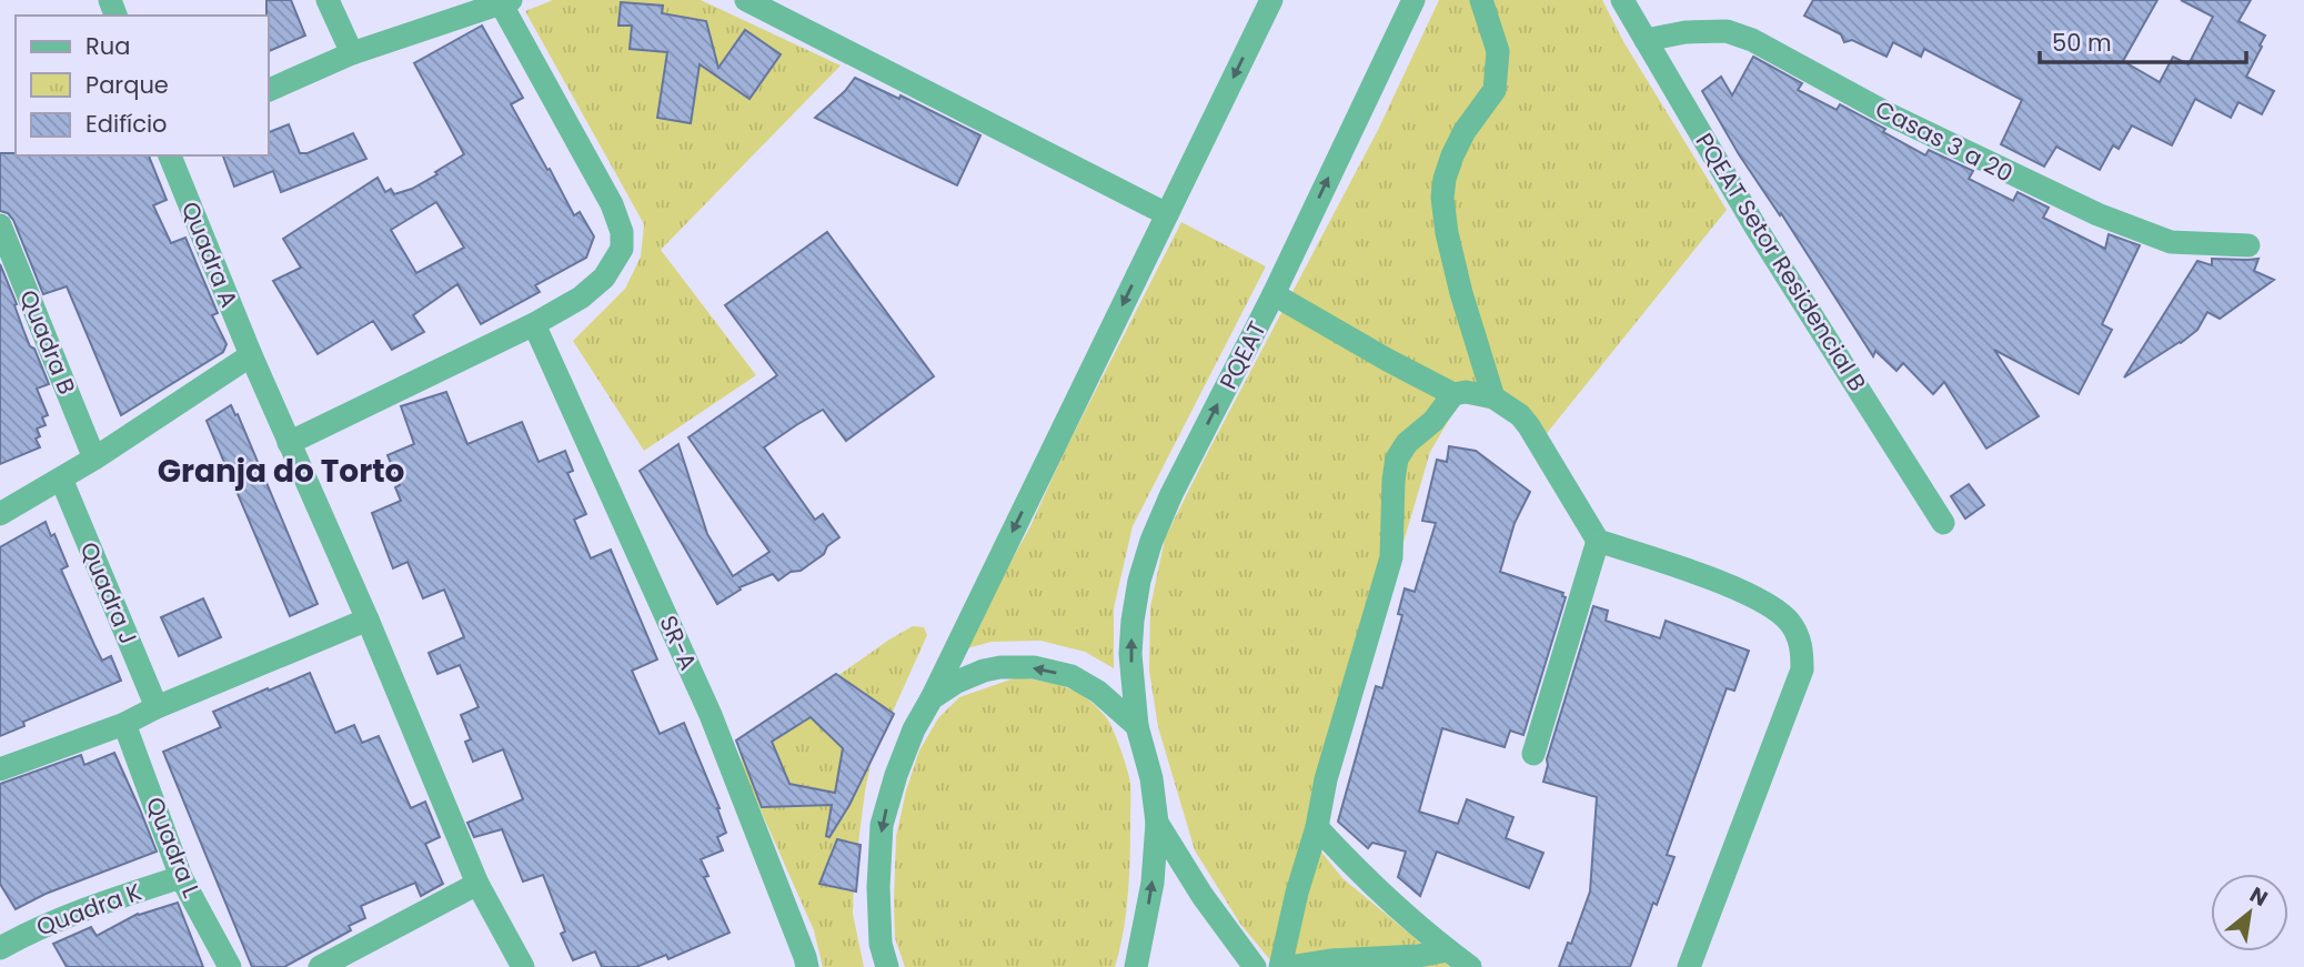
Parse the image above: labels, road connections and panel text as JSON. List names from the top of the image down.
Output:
{
  "streets": {
    "street": [
      "Casas 3 a 20",
      "Quadra A",
      "PQEAT Setor Residencial B",
      "Quadra B",
      "PQEAT",
      "Quadra J",
      "SR-A",
      "Quadra L",
      "Quadra K"
    ]
  },
  "crossings": [
    ["Casas 3 a 20", "PQEAT Setor Residencial B"],
    ["Quadra L", "Quadra K"]
  ],
  "districts": ["Granja do Torto"],
  "legend": ["Rua", "Parque", "Edifício"],
  "scale_bar": "50 m",
  "north": "top right"
}
